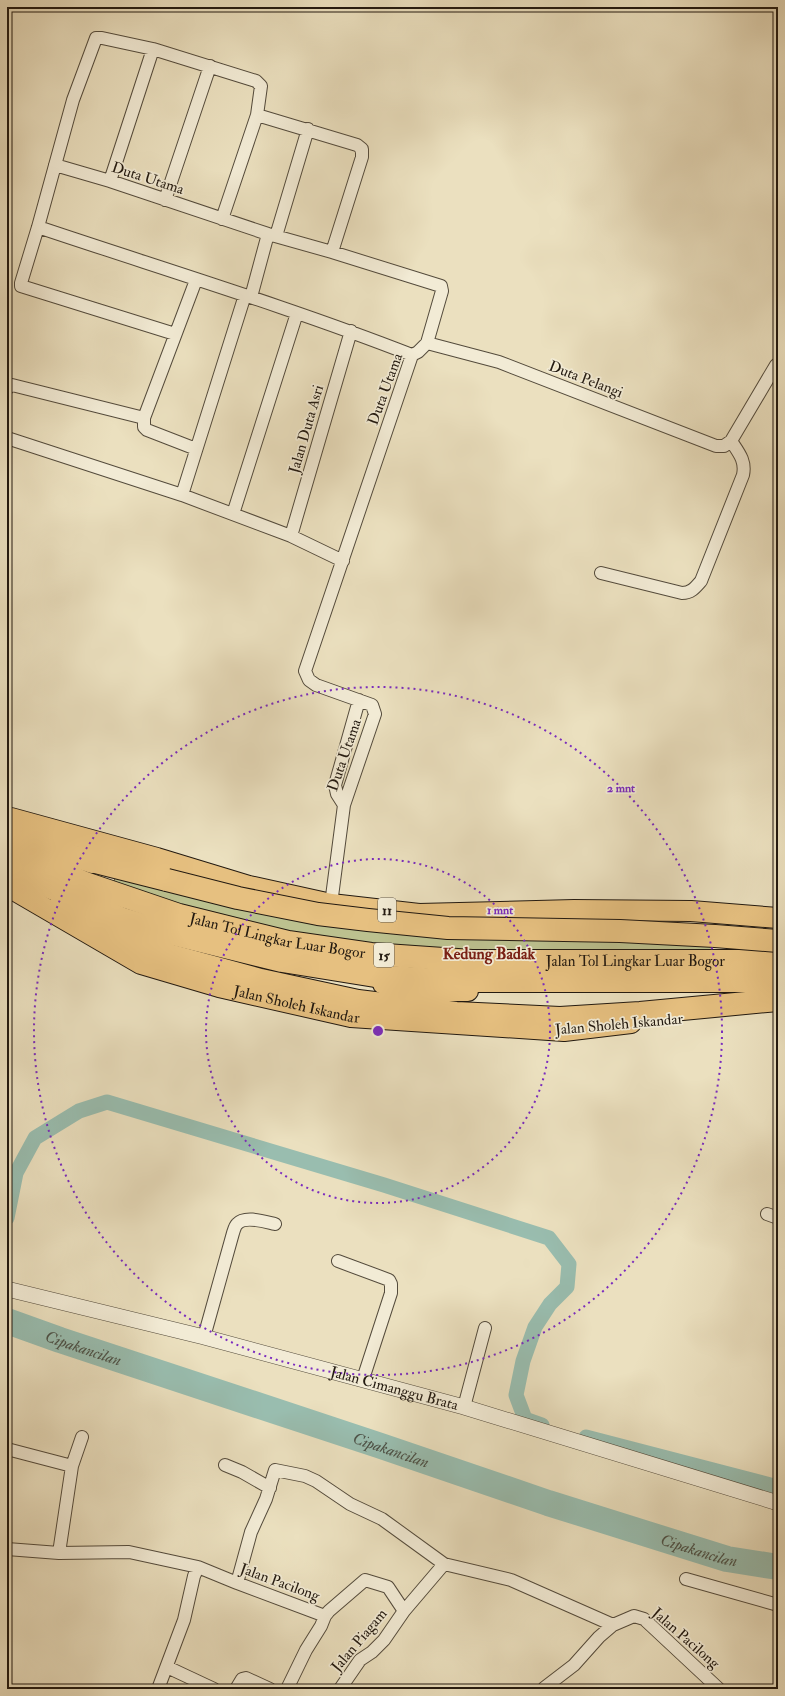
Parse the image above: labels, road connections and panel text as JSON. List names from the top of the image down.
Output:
{
  "streets": {
    "highway": [
      "11",
      "Jalan Tol Lingkar Luar Bogor",
      "15",
      "Jalan Sholeh Iskandar"
    ],
    "street": [
      "Duta Utama",
      "Duta Pelangi",
      "Jalan Duta Asri",
      "Jalan Cimanggu Brata",
      "Jalan Pacilong",
      "Jalan Piagam"
    ]
  },
  "crossings": [
    ["Duta Utama", "Duta Pelangi"],
    ["Duta Utama", "11"],
    ["Jalan Pacilong", "Jalan Piagam"]
  ],
  "districts": ["Kedung Badak"],
  "water": ["Cipakancilan"],
  "rings": ["2 mnt", "1 mnt"]
}
